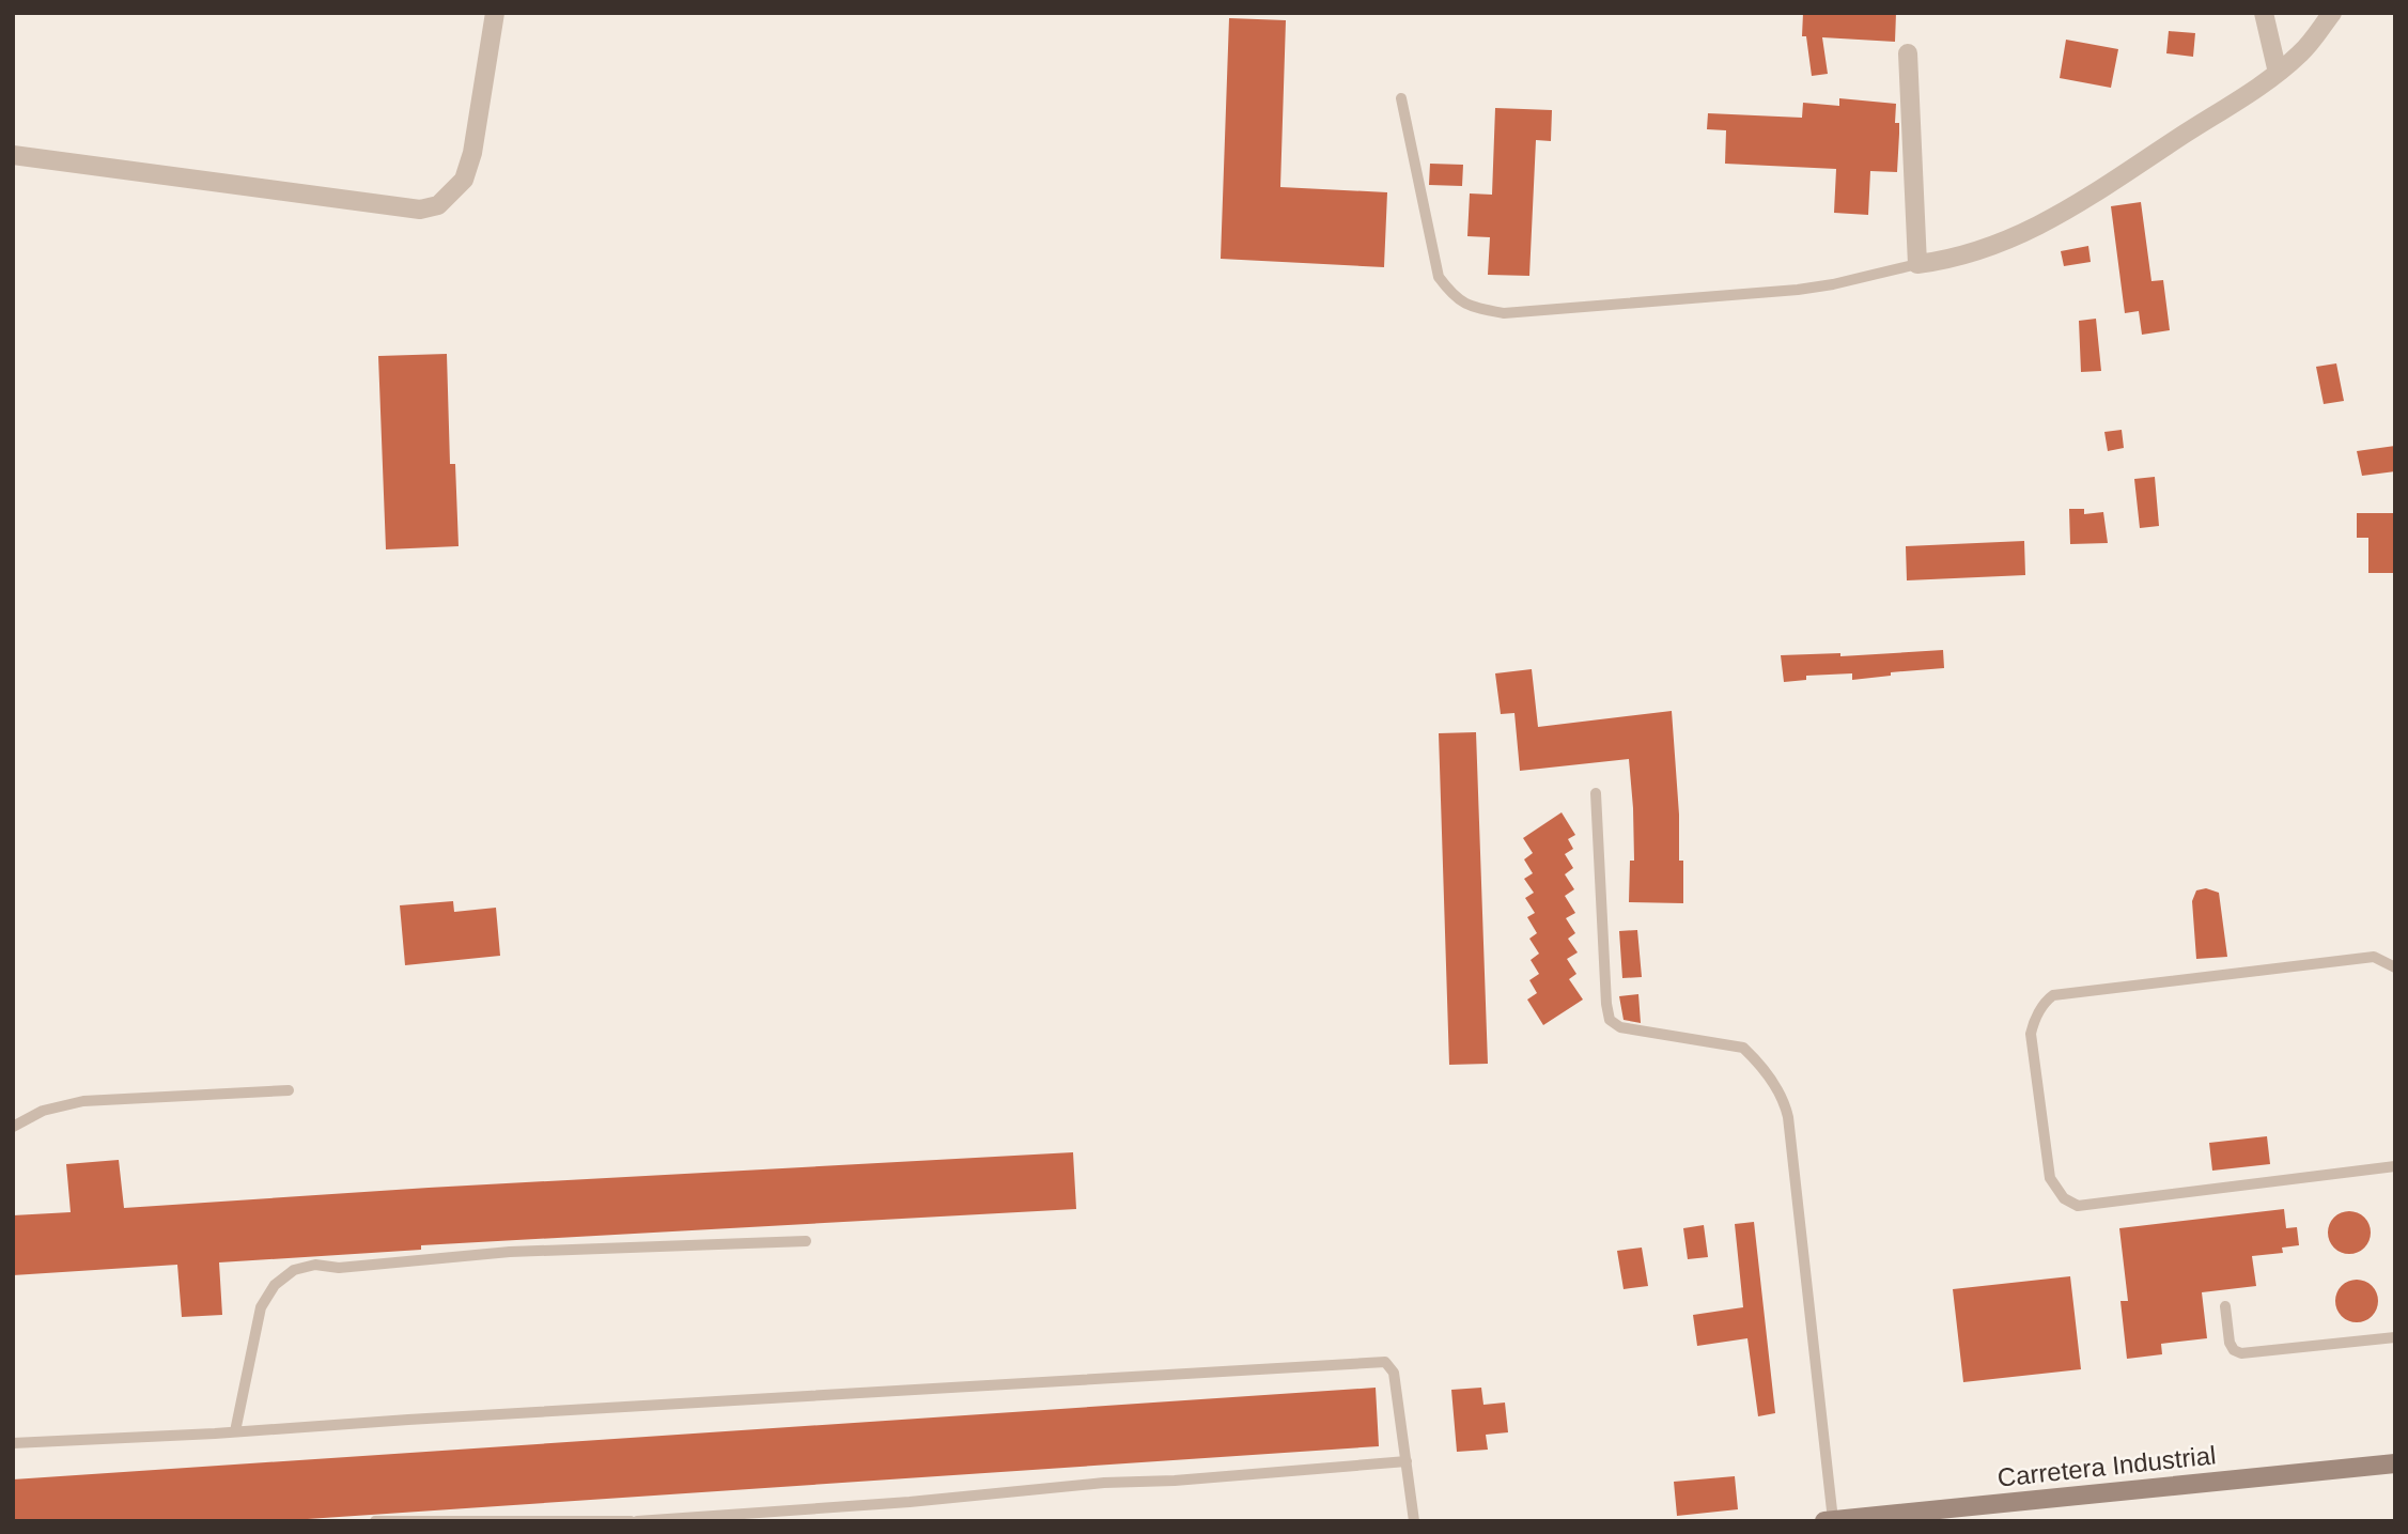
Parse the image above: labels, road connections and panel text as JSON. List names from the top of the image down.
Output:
{
  "streets": {
    "main road": ["Carretera Industrial"]
  }
}
